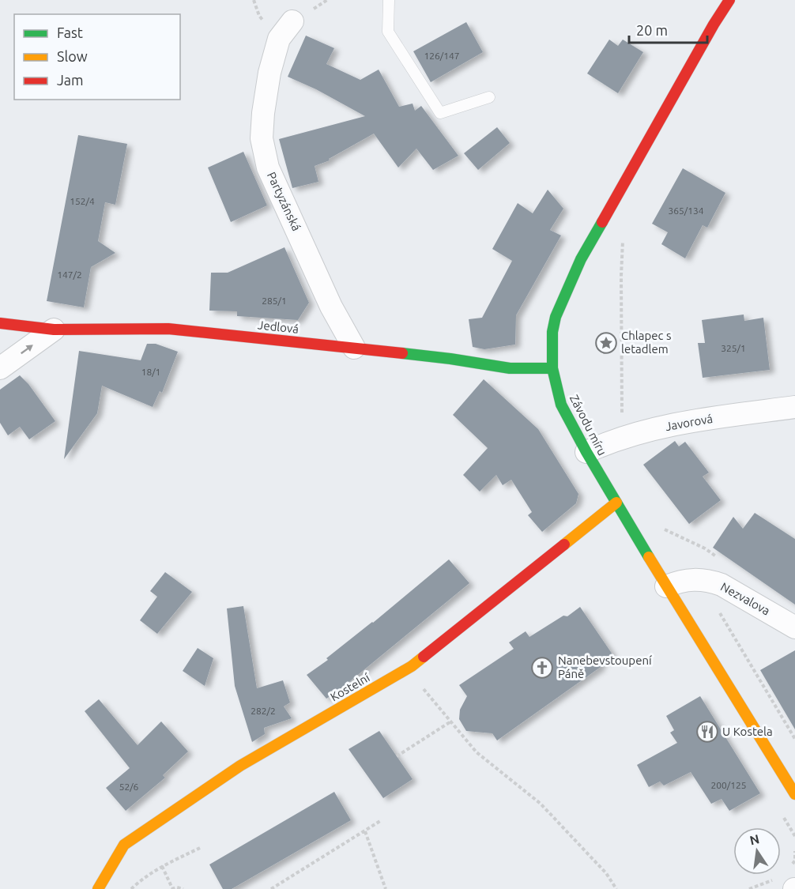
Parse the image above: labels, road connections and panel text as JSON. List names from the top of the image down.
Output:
{
  "streets": {
    "street": [
      "Partyzánská",
      "Jedlová",
      "Javorová",
      "Závodu míru",
      "Nezvalova",
      "Kostelní"
    ]
  },
  "crossings": [
    ["Partyzánská", "Jedlová"],
    ["Jedlová", "Závodu míru"],
    ["Javorová", "Závodu míru"],
    ["Závodu míru", "Nezvalova"],
    ["Závodu míru", "Kostelní"]
  ],
  "places": {
    "place": ["Chlapec s letadlem"],
    "church": ["Nanebevstoupení Páně"],
    "restaurant": ["U Kostela"]
  },
  "house_numbers": [
    "126/147",
    "152/4",
    "365/134",
    "147/2",
    "285/1",
    "325/1",
    "18/1",
    "282/2",
    "200/125",
    "52/6"
  ],
  "legend": ["Fast", "Slow", "Jam"],
  "scale_bar": "20 m",
  "north": "top"
}
